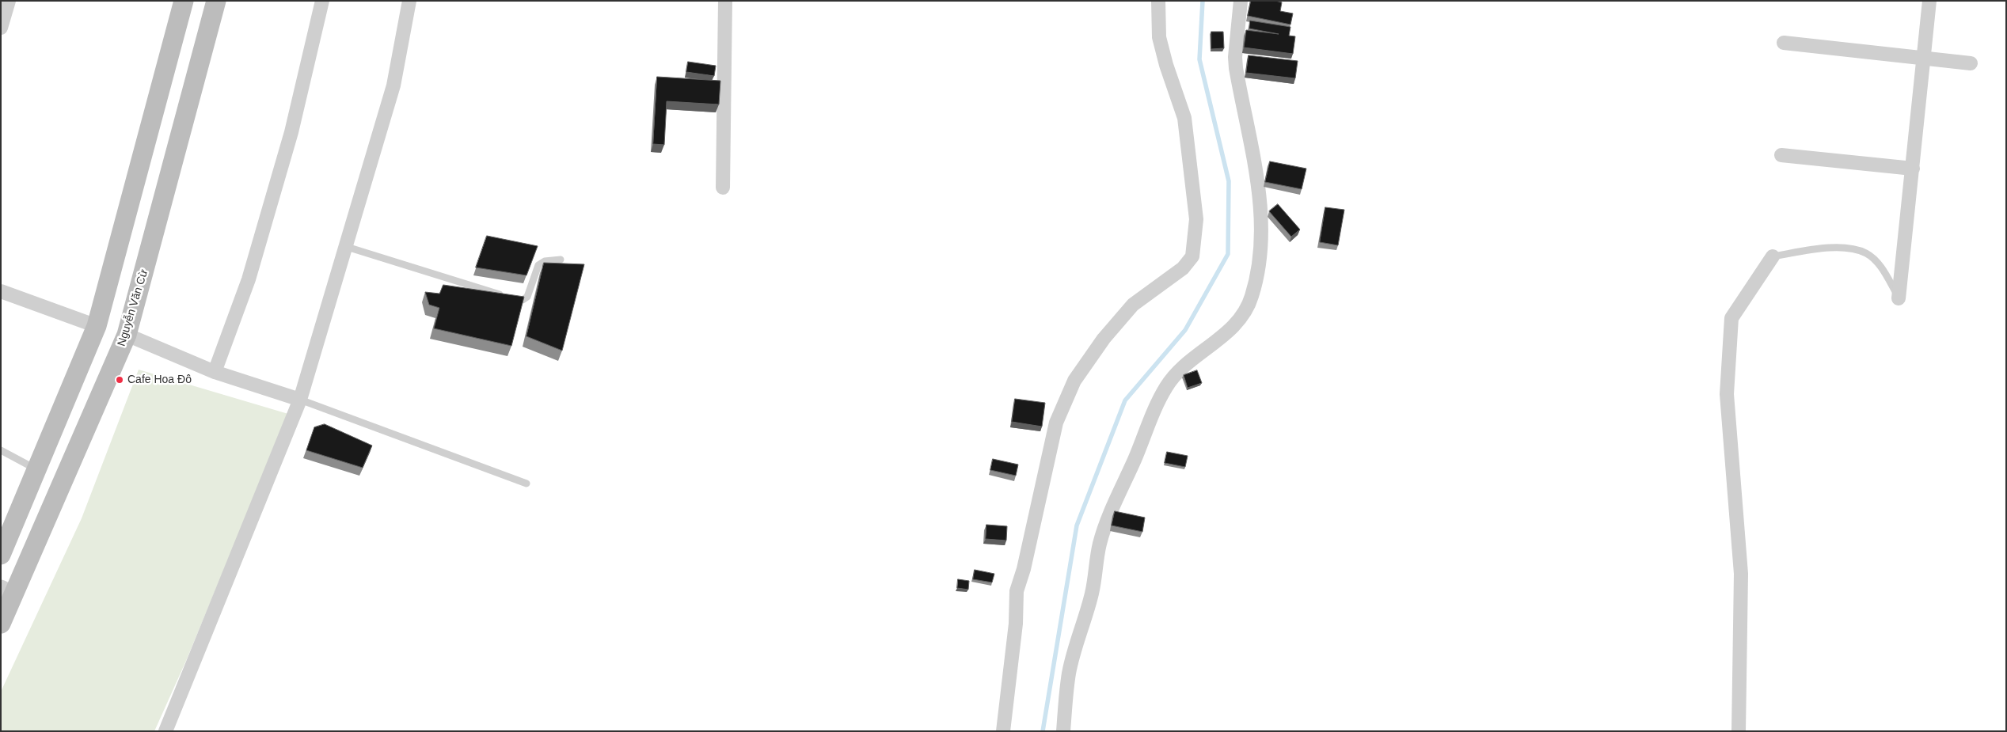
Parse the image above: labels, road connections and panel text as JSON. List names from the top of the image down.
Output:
{
  "streets": {
    "main road": ["Nguyễn Văn Cừ"]
  },
  "places": ["Cafe Hoa Đô"]
}
